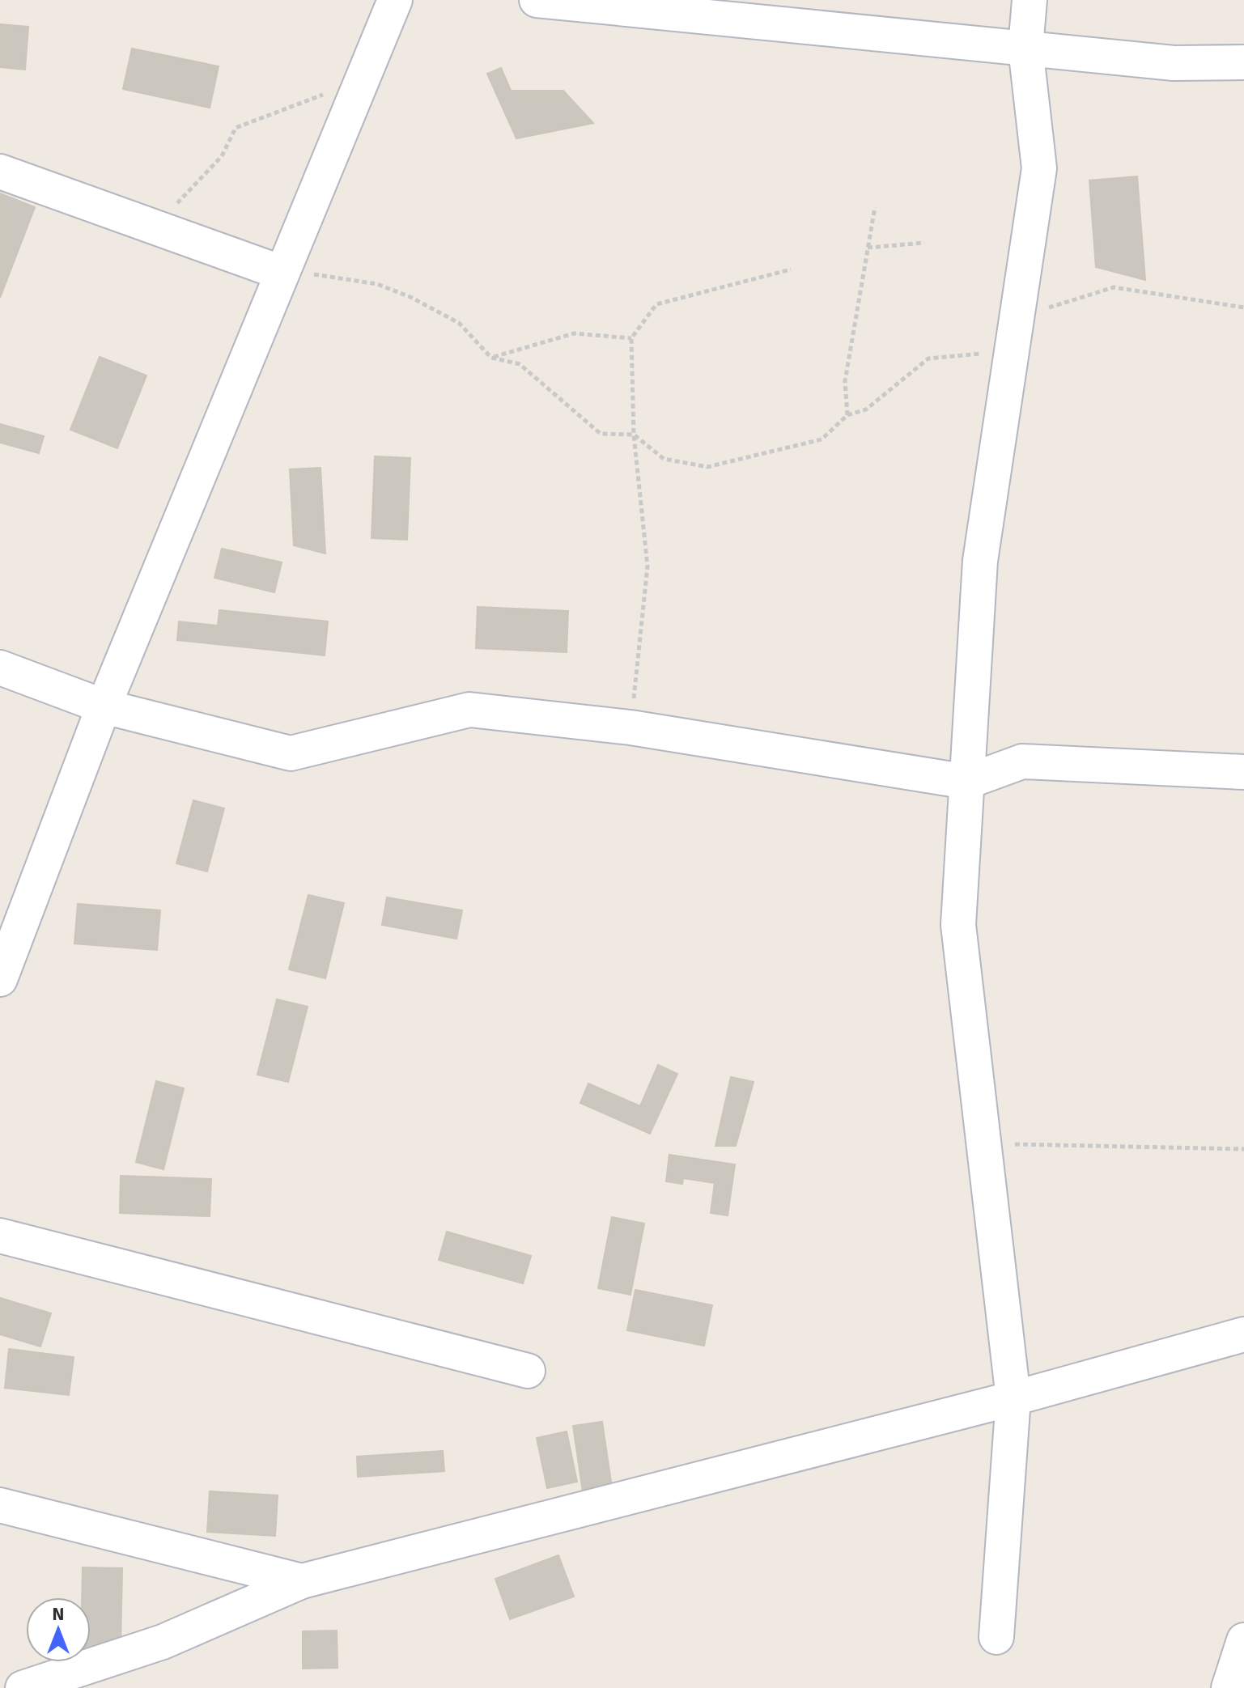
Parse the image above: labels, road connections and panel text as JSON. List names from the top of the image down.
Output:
{
  "north": "top"
}
